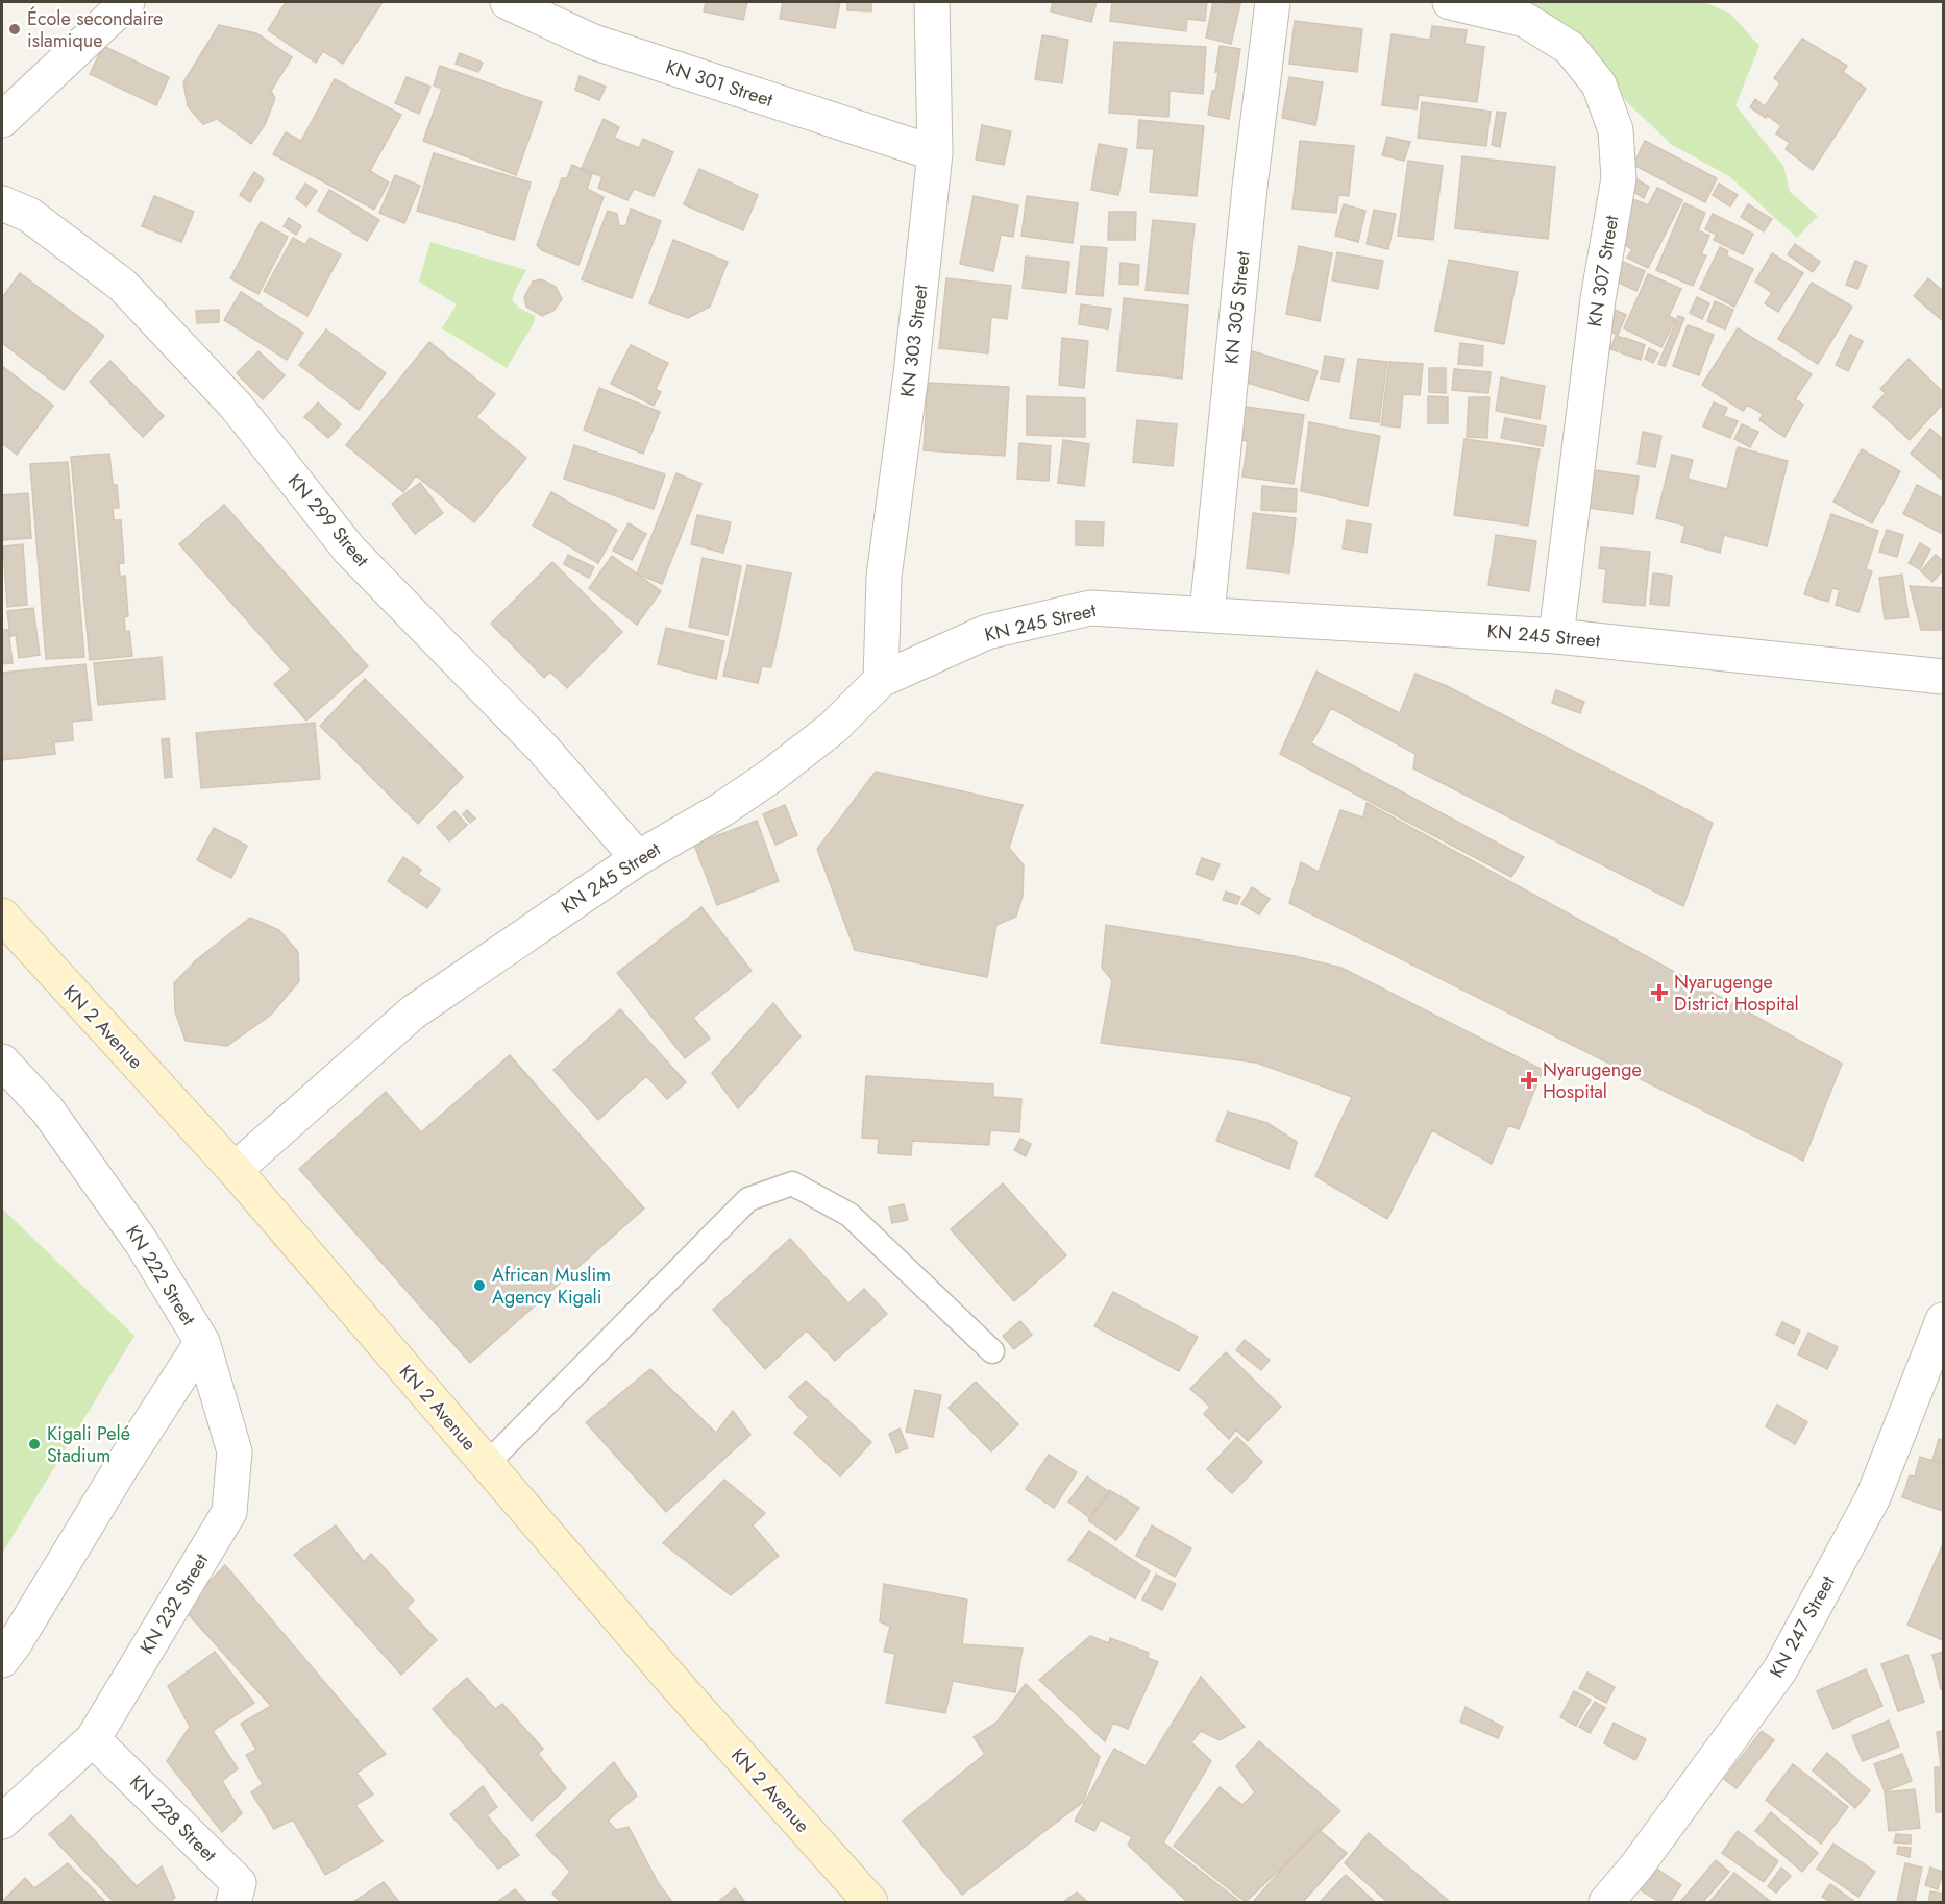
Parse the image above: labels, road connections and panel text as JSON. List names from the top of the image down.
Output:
{
  "streets": {
    "main road": ["KN 2 Avenue"],
    "street": [
      "KN 301 Street",
      "KN 307 Street",
      "KN 305 Street",
      "KN 303 Street",
      "KN 299 Street",
      "KN 245 Street",
      "KN 222 Street",
      "KN 232 Street",
      "KN 247 Street",
      "KN 228 Street"
    ]
  },
  "crossings": [
    ["KN 301 Street", "KN 303 Street"],
    ["KN 307 Street", "KN 245 Street"],
    ["KN 305 Street", "KN 245 Street"],
    ["KN 303 Street", "KN 245 Street"],
    ["KN 299 Street", "KN 245 Street"],
    ["KN 245 Street", "KN 2 Avenue"],
    ["KN 222 Street", "KN 232 Street"],
    ["KN 232 Street", "KN 228 Street"]
  ],
  "places": {
    "other": ["École secondaire islamique", "African Muslim Agency Kigali", "Kigali Pelé Stadium"],
    "health": ["Nyarugenge District Hospital", "Nyarugenge Hospital"]
  }
}
